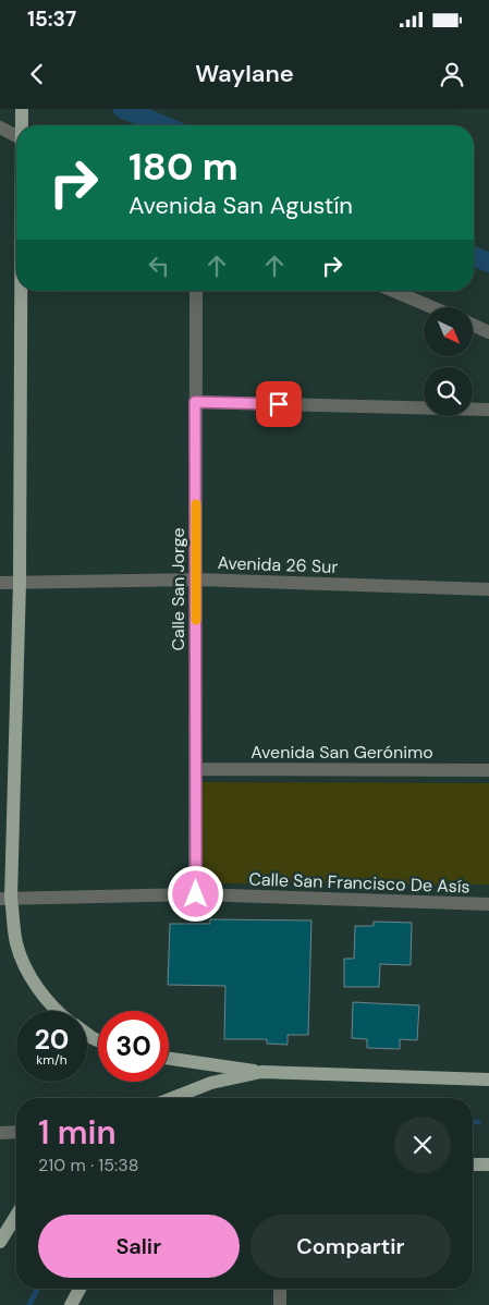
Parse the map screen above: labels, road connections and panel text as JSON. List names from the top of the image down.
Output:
{
  "streets": {
    "street": [
      "Avenida 26 Sur",
      "Calle San Jorge",
      "Avenida San Gerónimo",
      "Calle San Francisco De Asís"
    ]
  },
  "crossings": [
    ["Avenida 26 Sur", "Calle San Jorge"],
    ["Calle San Jorge", "Avenida San Gerónimo"],
    ["Calle San Jorge", "Calle San Francisco De Asís"]
  ],
  "north": "bottom right",
  "page": {
    "status": "15:37",
    "header": "Waylane",
    "turn": ["180 m", "Avenida San Agustín"],
    "speed": "20 km/h",
    "limit": "30",
    "heading": ["1 min", "210 m · 15:38"],
    "buttons": ["Salir", "Compartir"]
  }
}
